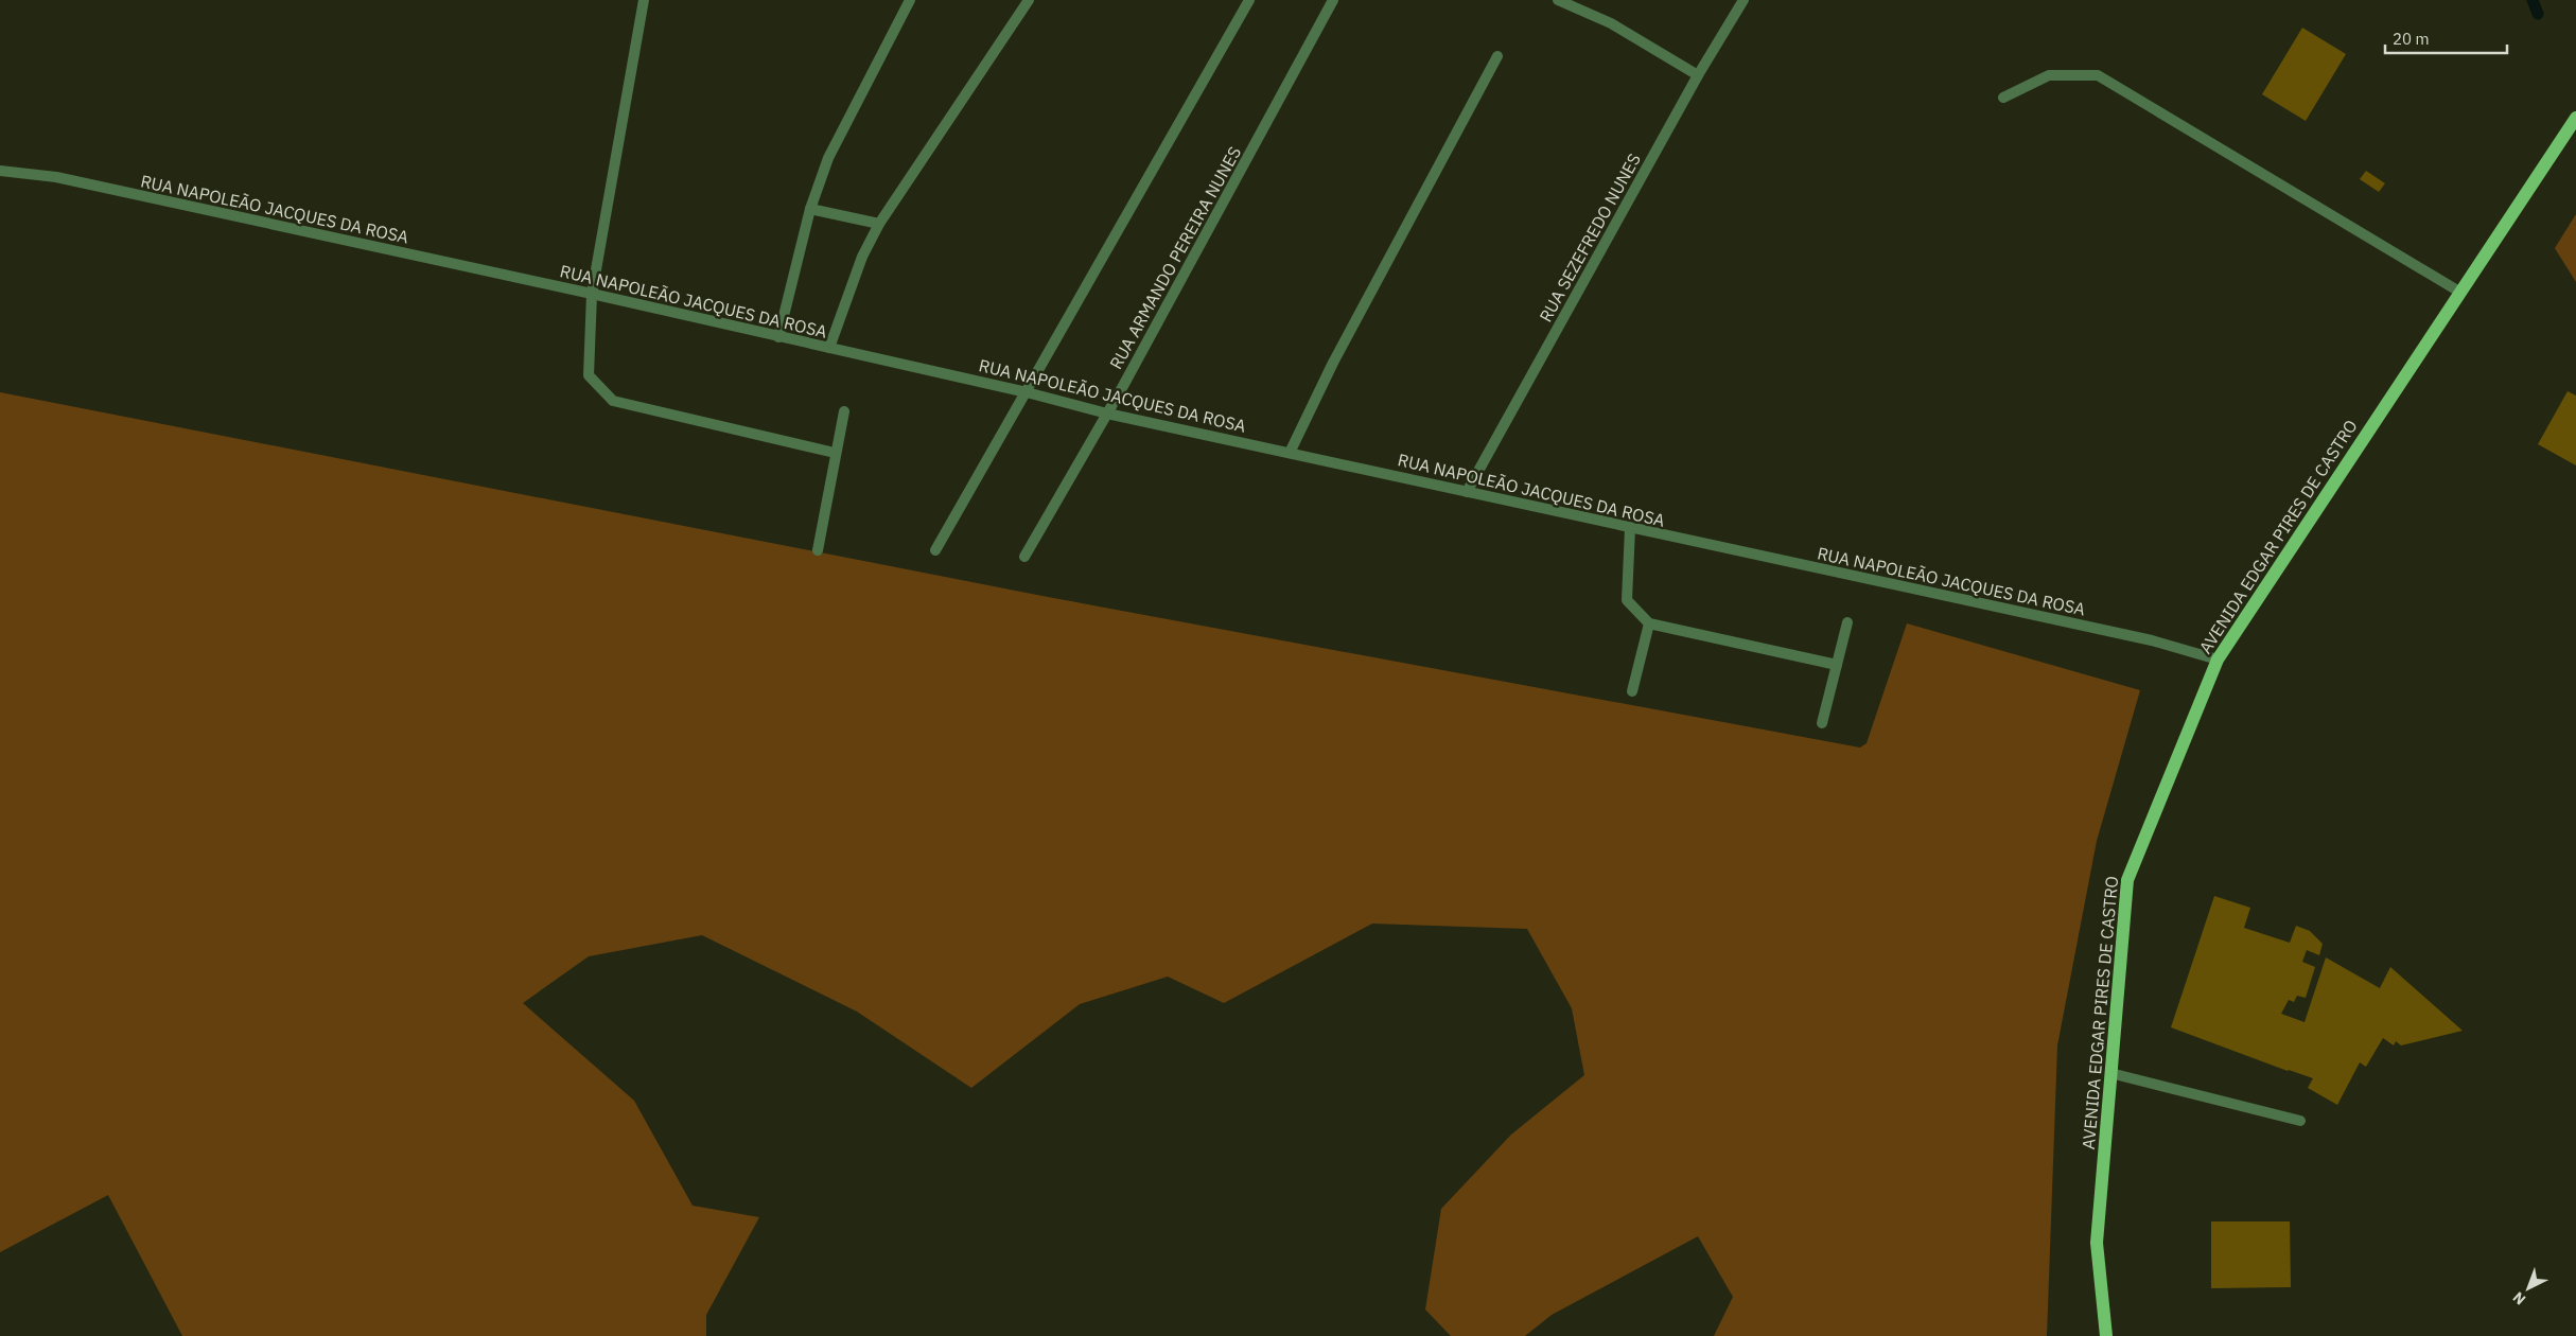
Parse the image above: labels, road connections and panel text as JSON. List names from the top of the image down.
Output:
{
  "streets": {
    "main road": ["AVENIDA EDGAR PIRES DE CASTRO"],
    "street": ["RUA NAPOLEÃO JACQUES DA ROSA", "RUA SEZEFREDO NUNES", "RUA ARMANDO PEREIRA NUNES"]
  },
  "crossings": [
    ["RUA NAPOLEÃO JACQUES DA ROSA", "RUA SEZEFREDO NUNES"],
    ["RUA NAPOLEÃO JACQUES DA ROSA", "RUA ARMANDO PEREIRA NUNES"],
    ["RUA NAPOLEÃO JACQUES DA ROSA", "AVENIDA EDGAR PIRES DE CASTRO"]
  ],
  "scale_bar": "20 m",
  "north": "bottom left"
}
